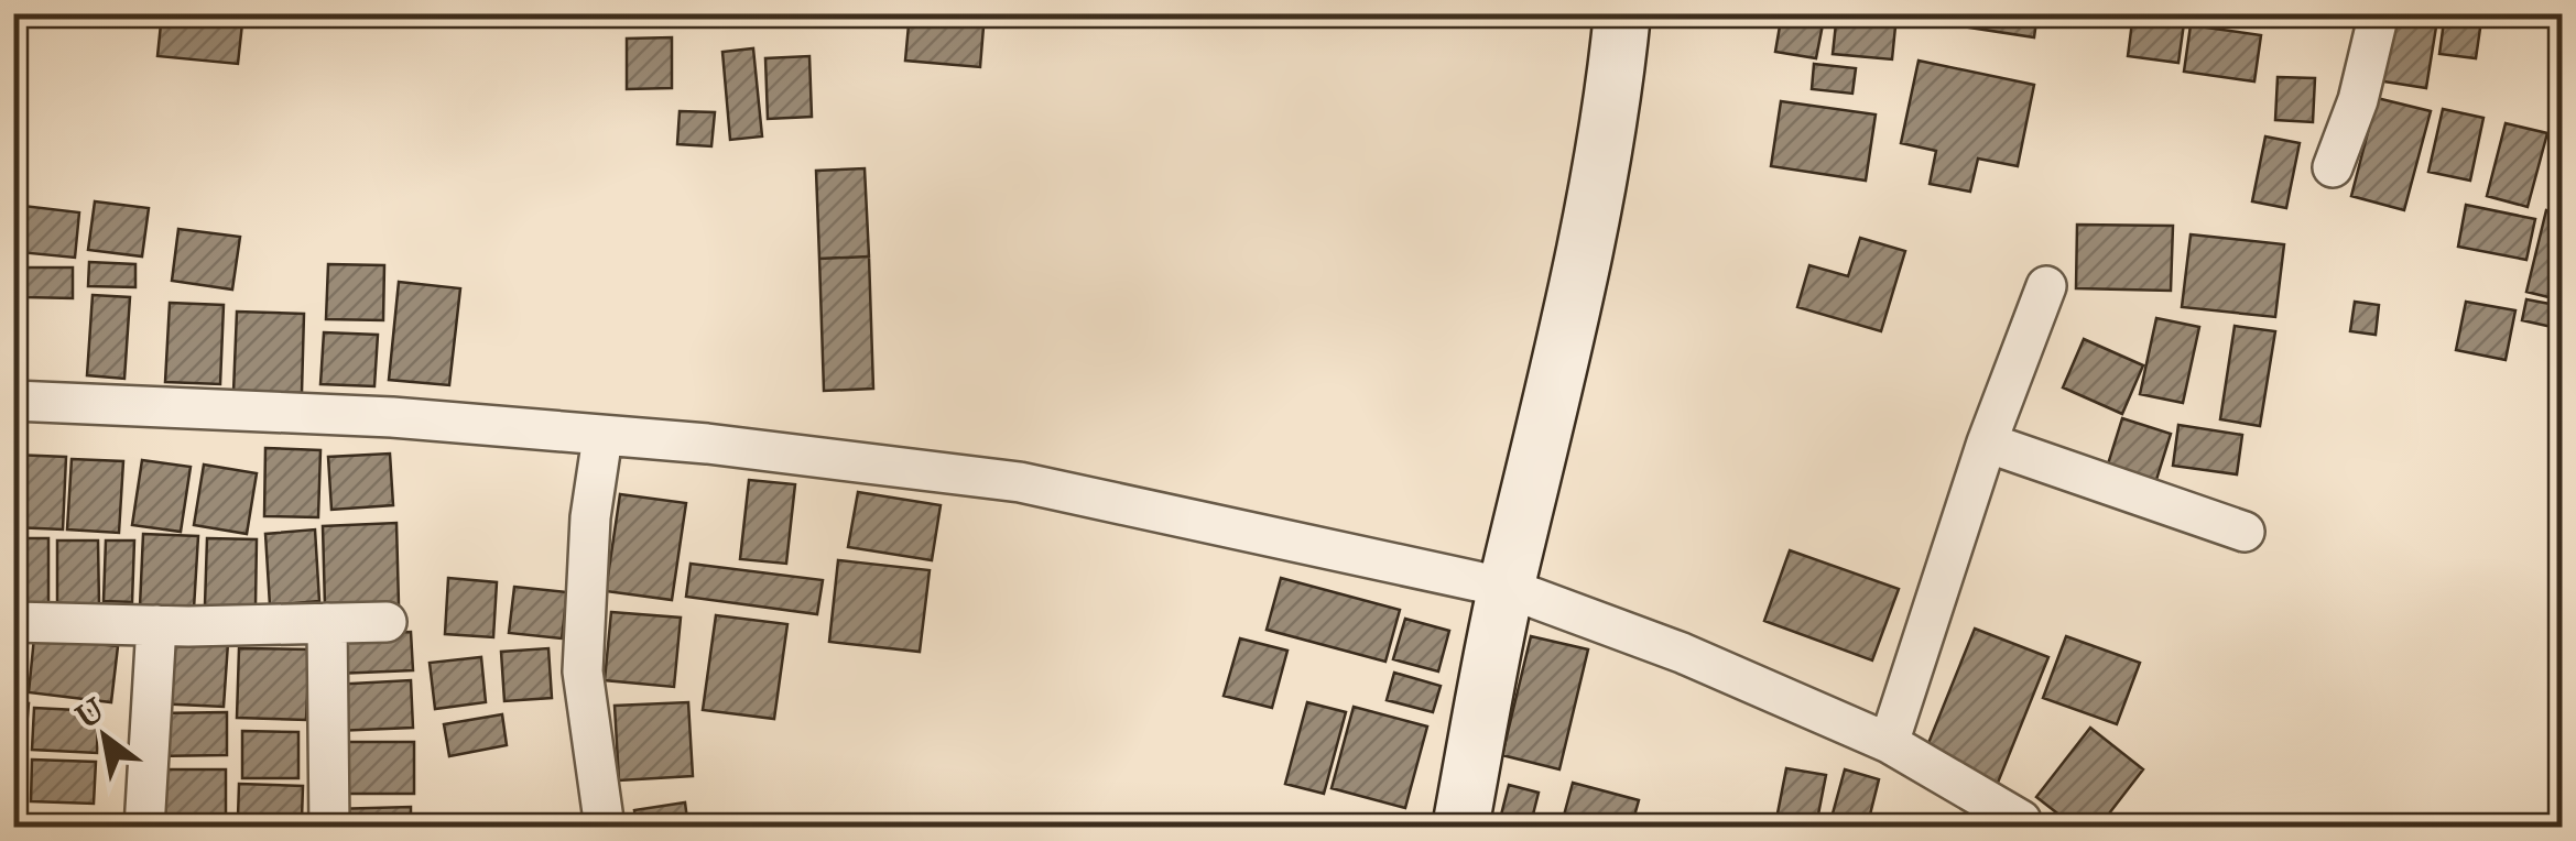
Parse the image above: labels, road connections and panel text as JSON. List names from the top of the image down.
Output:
{
  "north": "top left"
}
